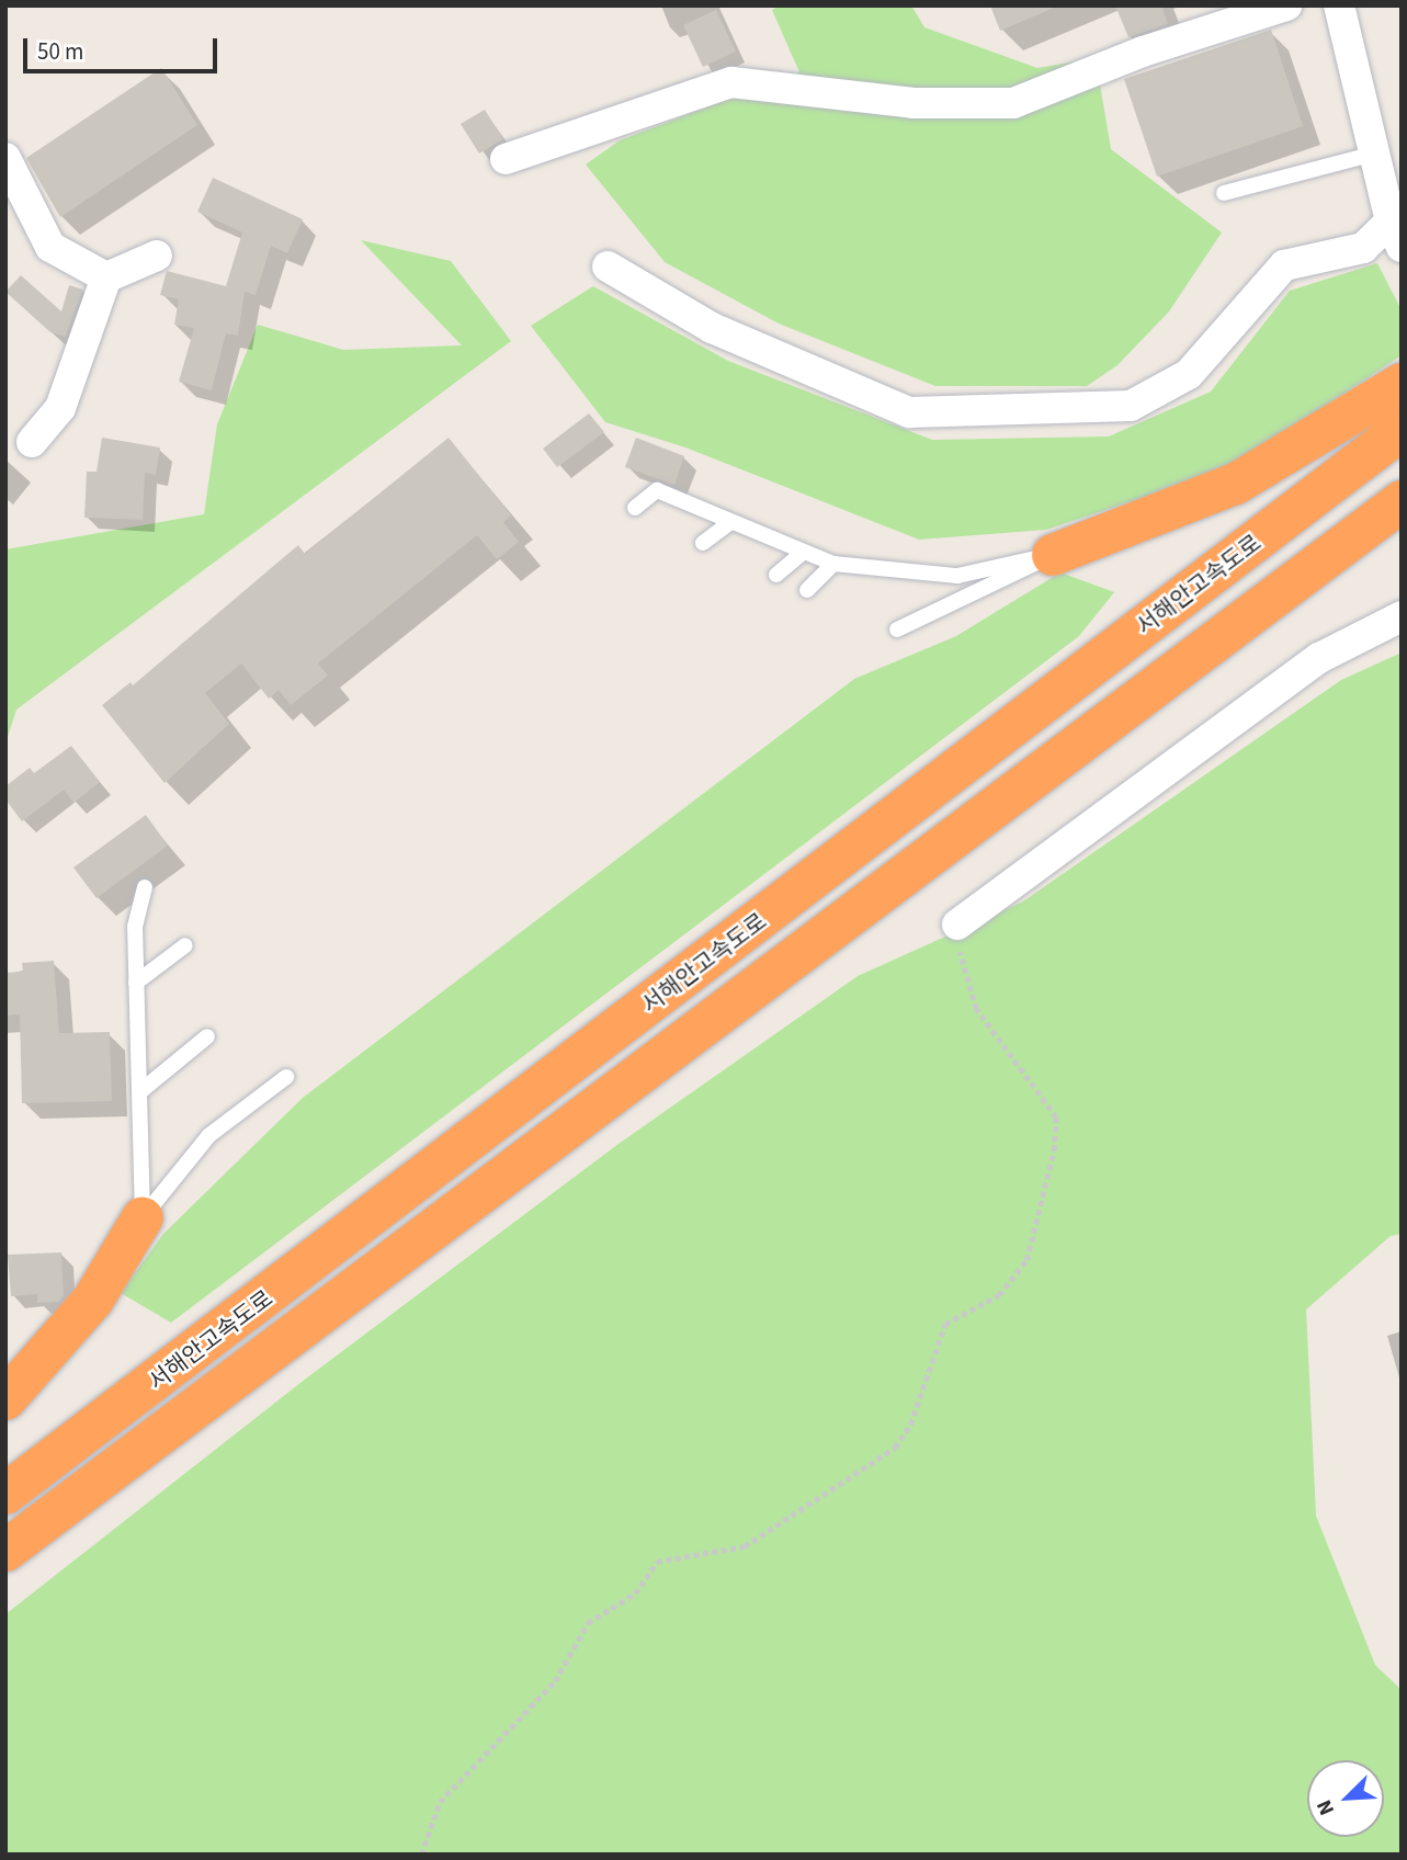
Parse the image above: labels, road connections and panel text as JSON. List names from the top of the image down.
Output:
{
  "streets": {
    "highway": ["서해안고속도로"]
  },
  "scale_bar": "50 m",
  "north": "bottom left"
}
